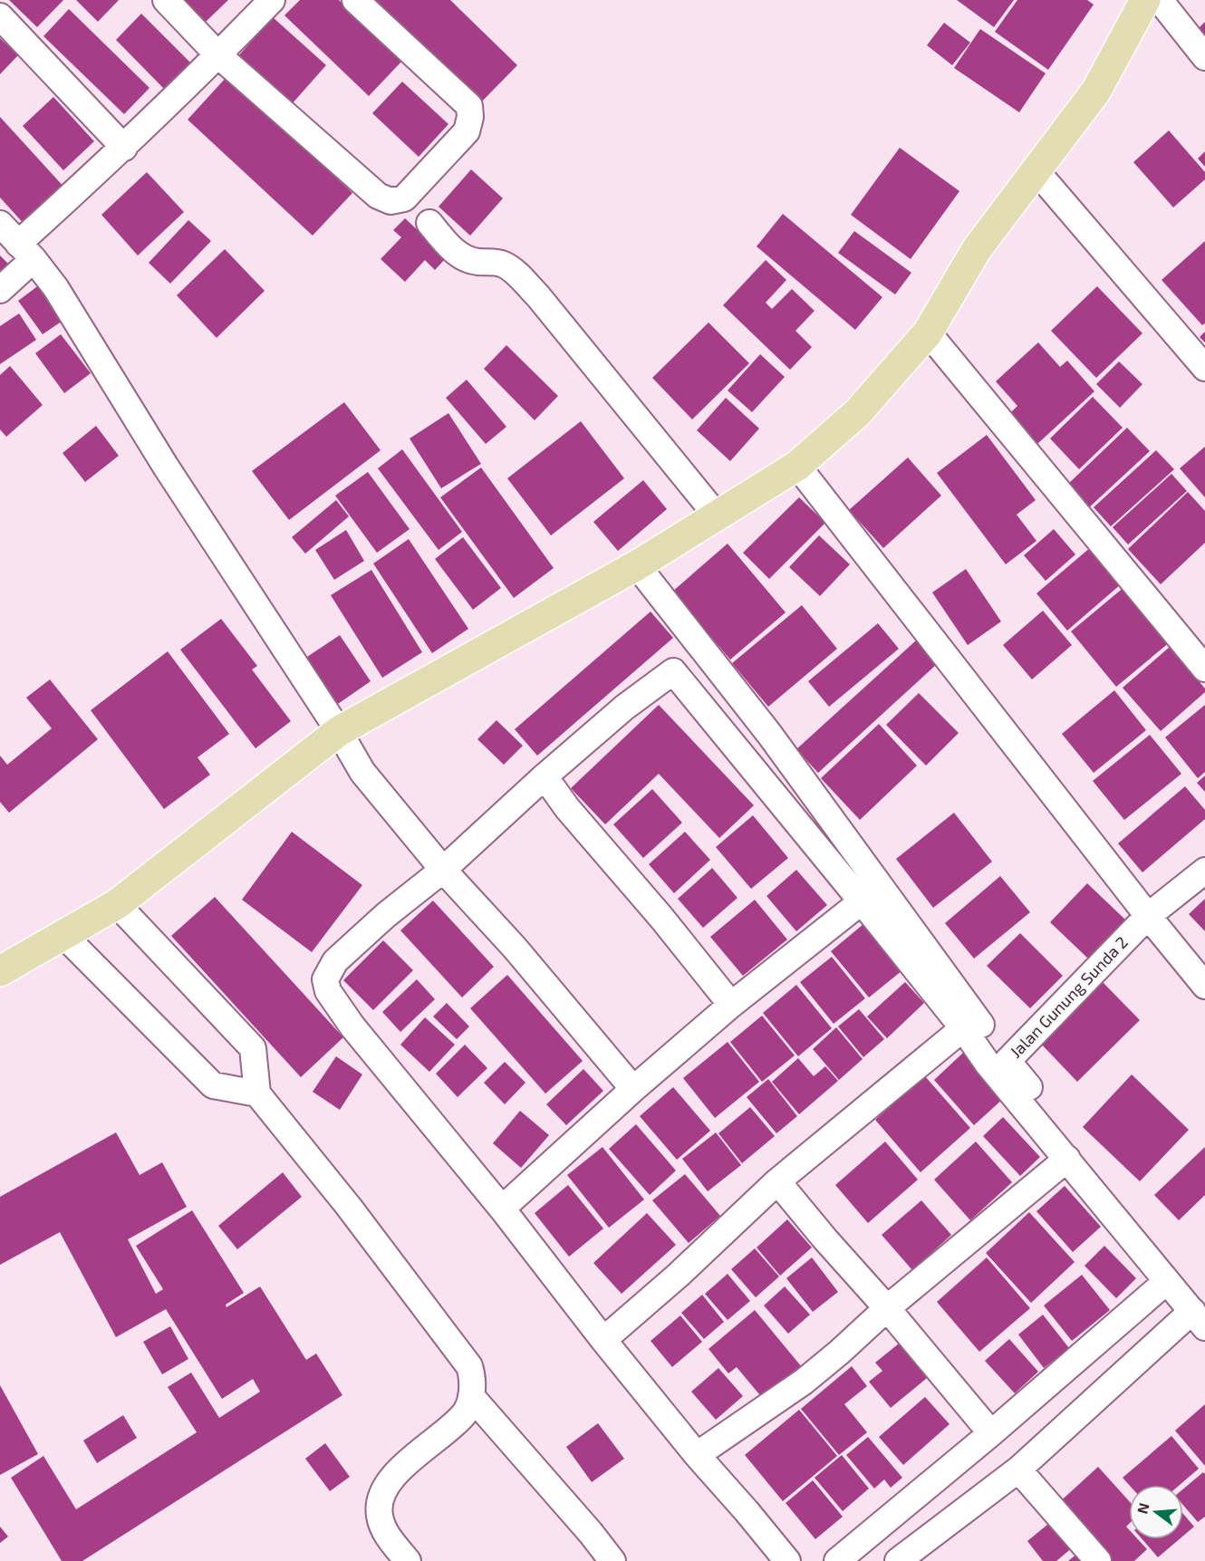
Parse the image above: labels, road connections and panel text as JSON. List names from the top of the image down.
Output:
{
  "streets": {
    "street": ["Jalan Gunung Sunda 2"]
  },
  "north": "left"
}
